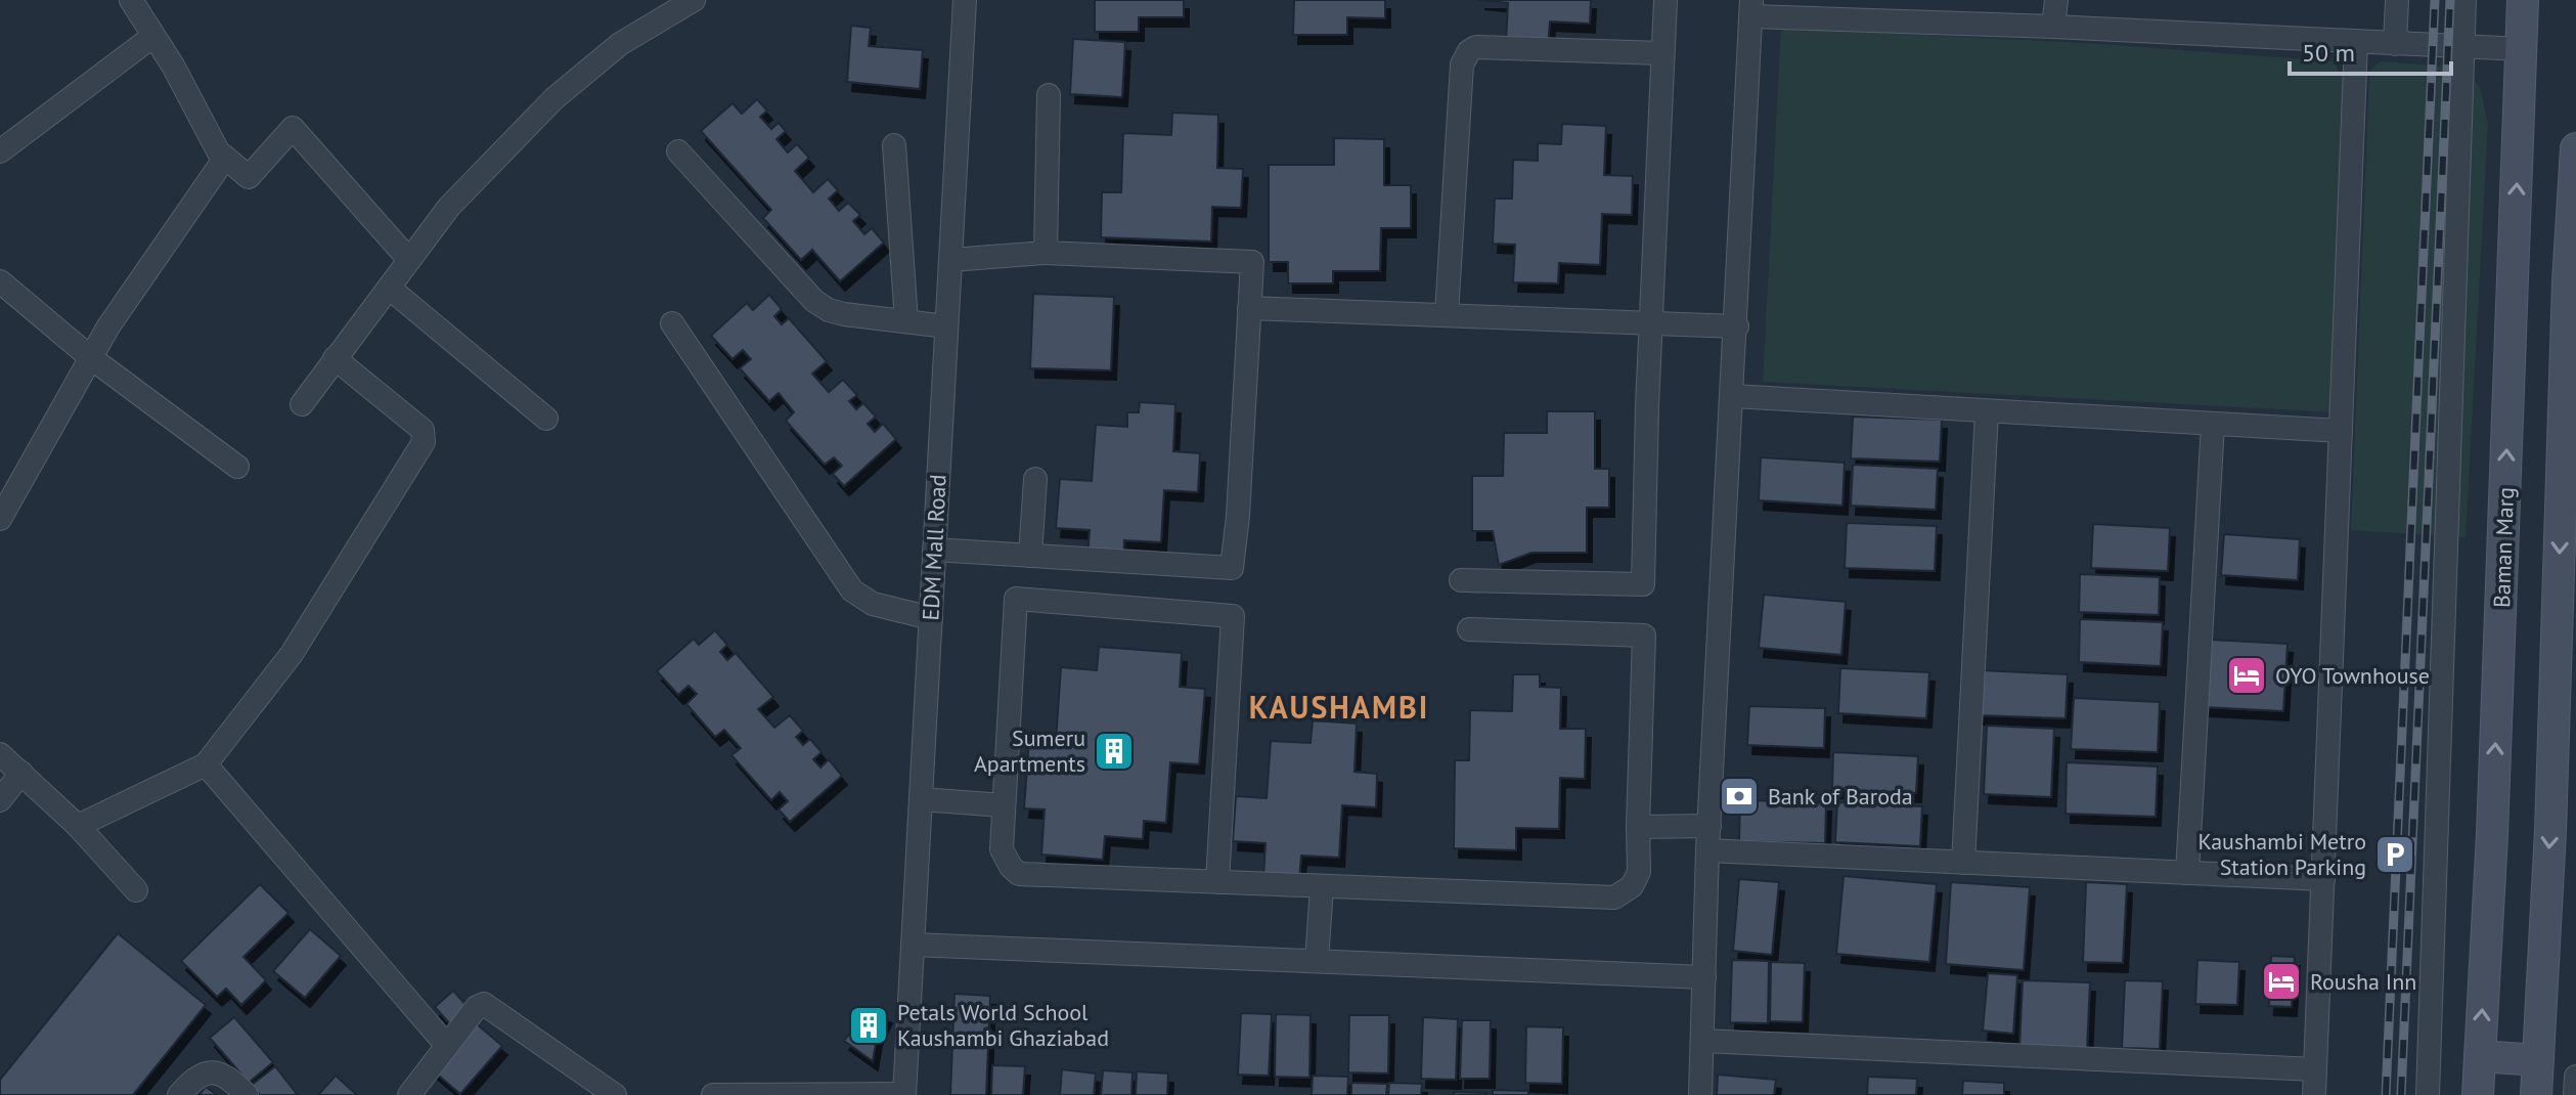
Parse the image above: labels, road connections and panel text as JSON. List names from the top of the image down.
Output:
{
  "streets": {
    "main road": ["Baman Marg"],
    "street": ["EDM Mall Road"]
  },
  "districts": ["KAUSHAMBI"],
  "places": {
    "hotel": ["OYO Townhouse", "Rousha Inn"],
    "building": ["Sumeru Apartments", "Petals World School Kaushambi Ghaziabad"],
    "bank": ["Bank of Baroda"],
    "parking": ["Kaushambi Metro Station Parking"]
  },
  "scale_bar": "50 m"
}
